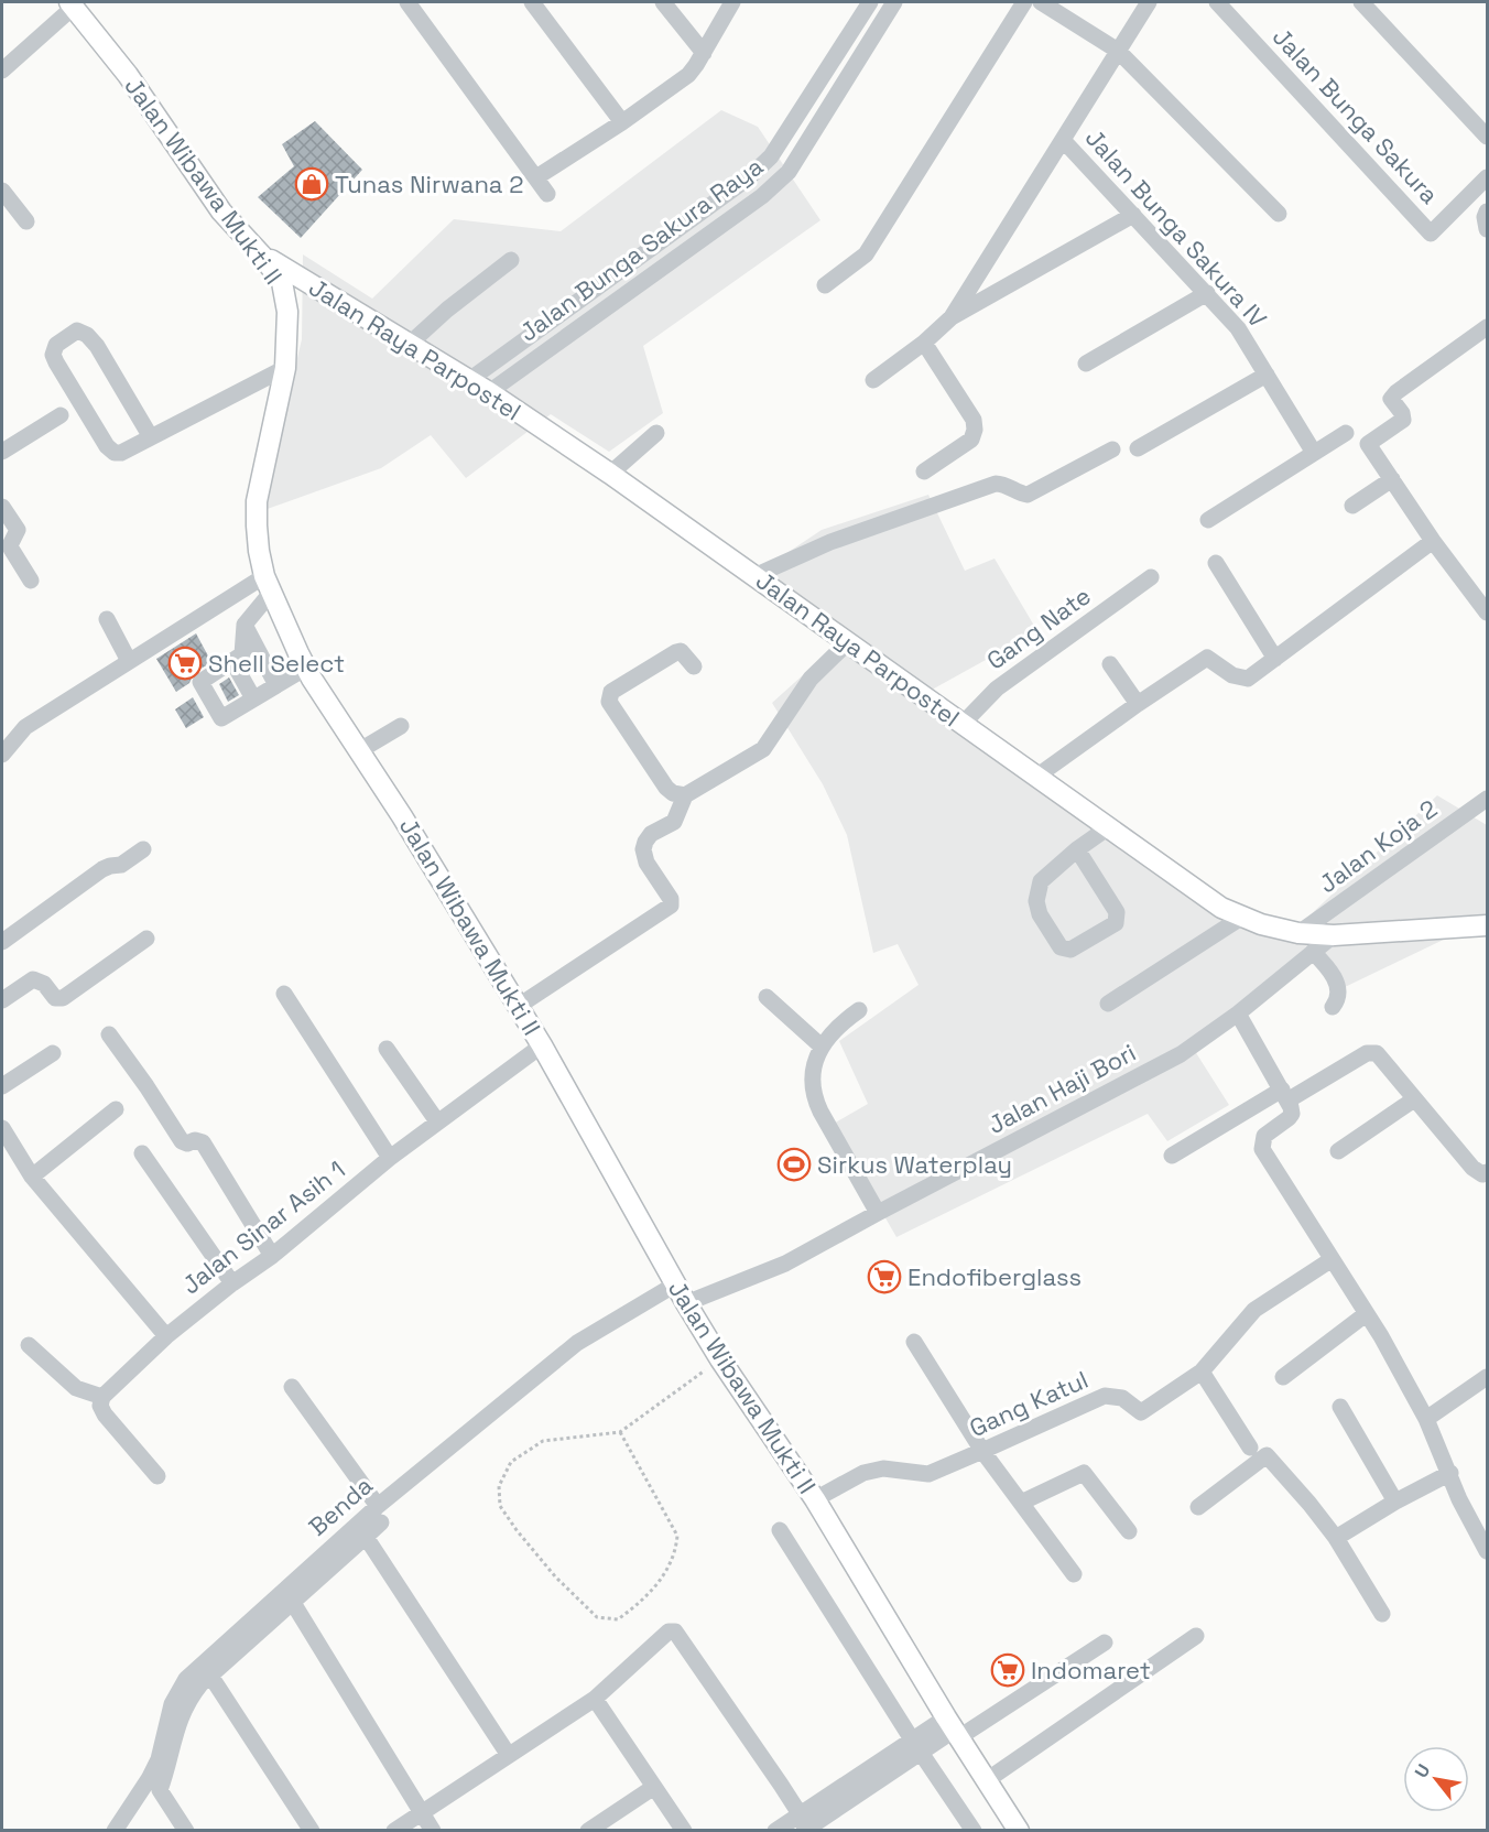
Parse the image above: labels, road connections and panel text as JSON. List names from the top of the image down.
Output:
{
  "streets": {
    "main road": ["Jalan Wibawa Mukti II", "Jalan Raya Parpostel"],
    "street": [
      "Jalan Bunga Sakura",
      "Jalan Bunga Sakura IV",
      "Jalan Bunga Sakura Raya",
      "Gang Nate",
      "Jalan Koja 2",
      "Jalan Haji Bori",
      "Jalan Sinar Asih 1",
      "Gang Katul",
      "Benda"
    ]
  },
  "crossings": [
    ["Jalan Wibawa Mukti II", "Jalan Raya Parpostel"],
    ["Jalan Wibawa Mukti II", "Jalan Haji Bori"],
    ["Jalan Wibawa Mukti II", "Jalan Sinar Asih 1"],
    ["Jalan Wibawa Mukti II", "Gang Katul"],
    ["Jalan Wibawa Mukti II", "Benda"],
    ["Jalan Bunga Sakura Raya", "Jalan Raya Parpostel"],
    ["Jalan Raya Parpostel", "Gang Nate"],
    ["Jalan Raya Parpostel", "Jalan Koja 2"],
    ["Jalan Raya Parpostel", "Jalan Haji Bori"]
  ],
  "places": {
    "shop": ["Tunas Nirwana 2"],
    "supermarket": ["Shell Select", "Endofiberglass", "Indomaret"],
    "sports": ["Sirkus Waterplay"]
  },
  "north": "top left"
}
